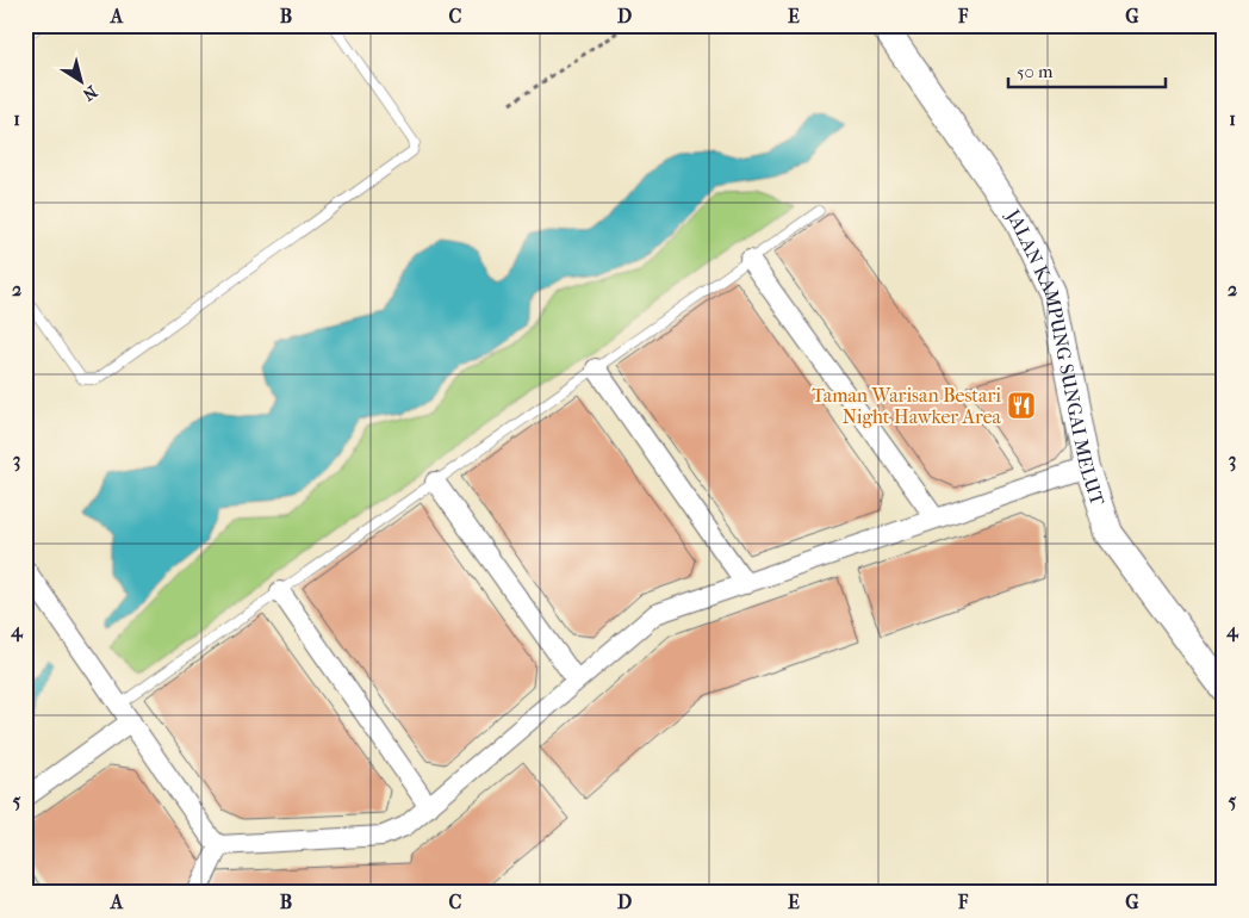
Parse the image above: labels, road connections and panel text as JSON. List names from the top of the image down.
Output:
{
  "streets": {
    "main road": ["JALAN KAMPUNG SUNGAI MELUT"]
  },
  "places": {
    "restaurant": ["Taman Warisan Bestari Night Hawker Area"]
  },
  "scale_bar": "50 m",
  "north": "bottom right",
  "grid": {
    "columns": [
      "A",
      "B",
      "C",
      "D",
      "E",
      "F",
      "G"
    ],
    "rows": [
      "1",
      "2",
      "3",
      "4",
      "5"
    ]
  }
}
